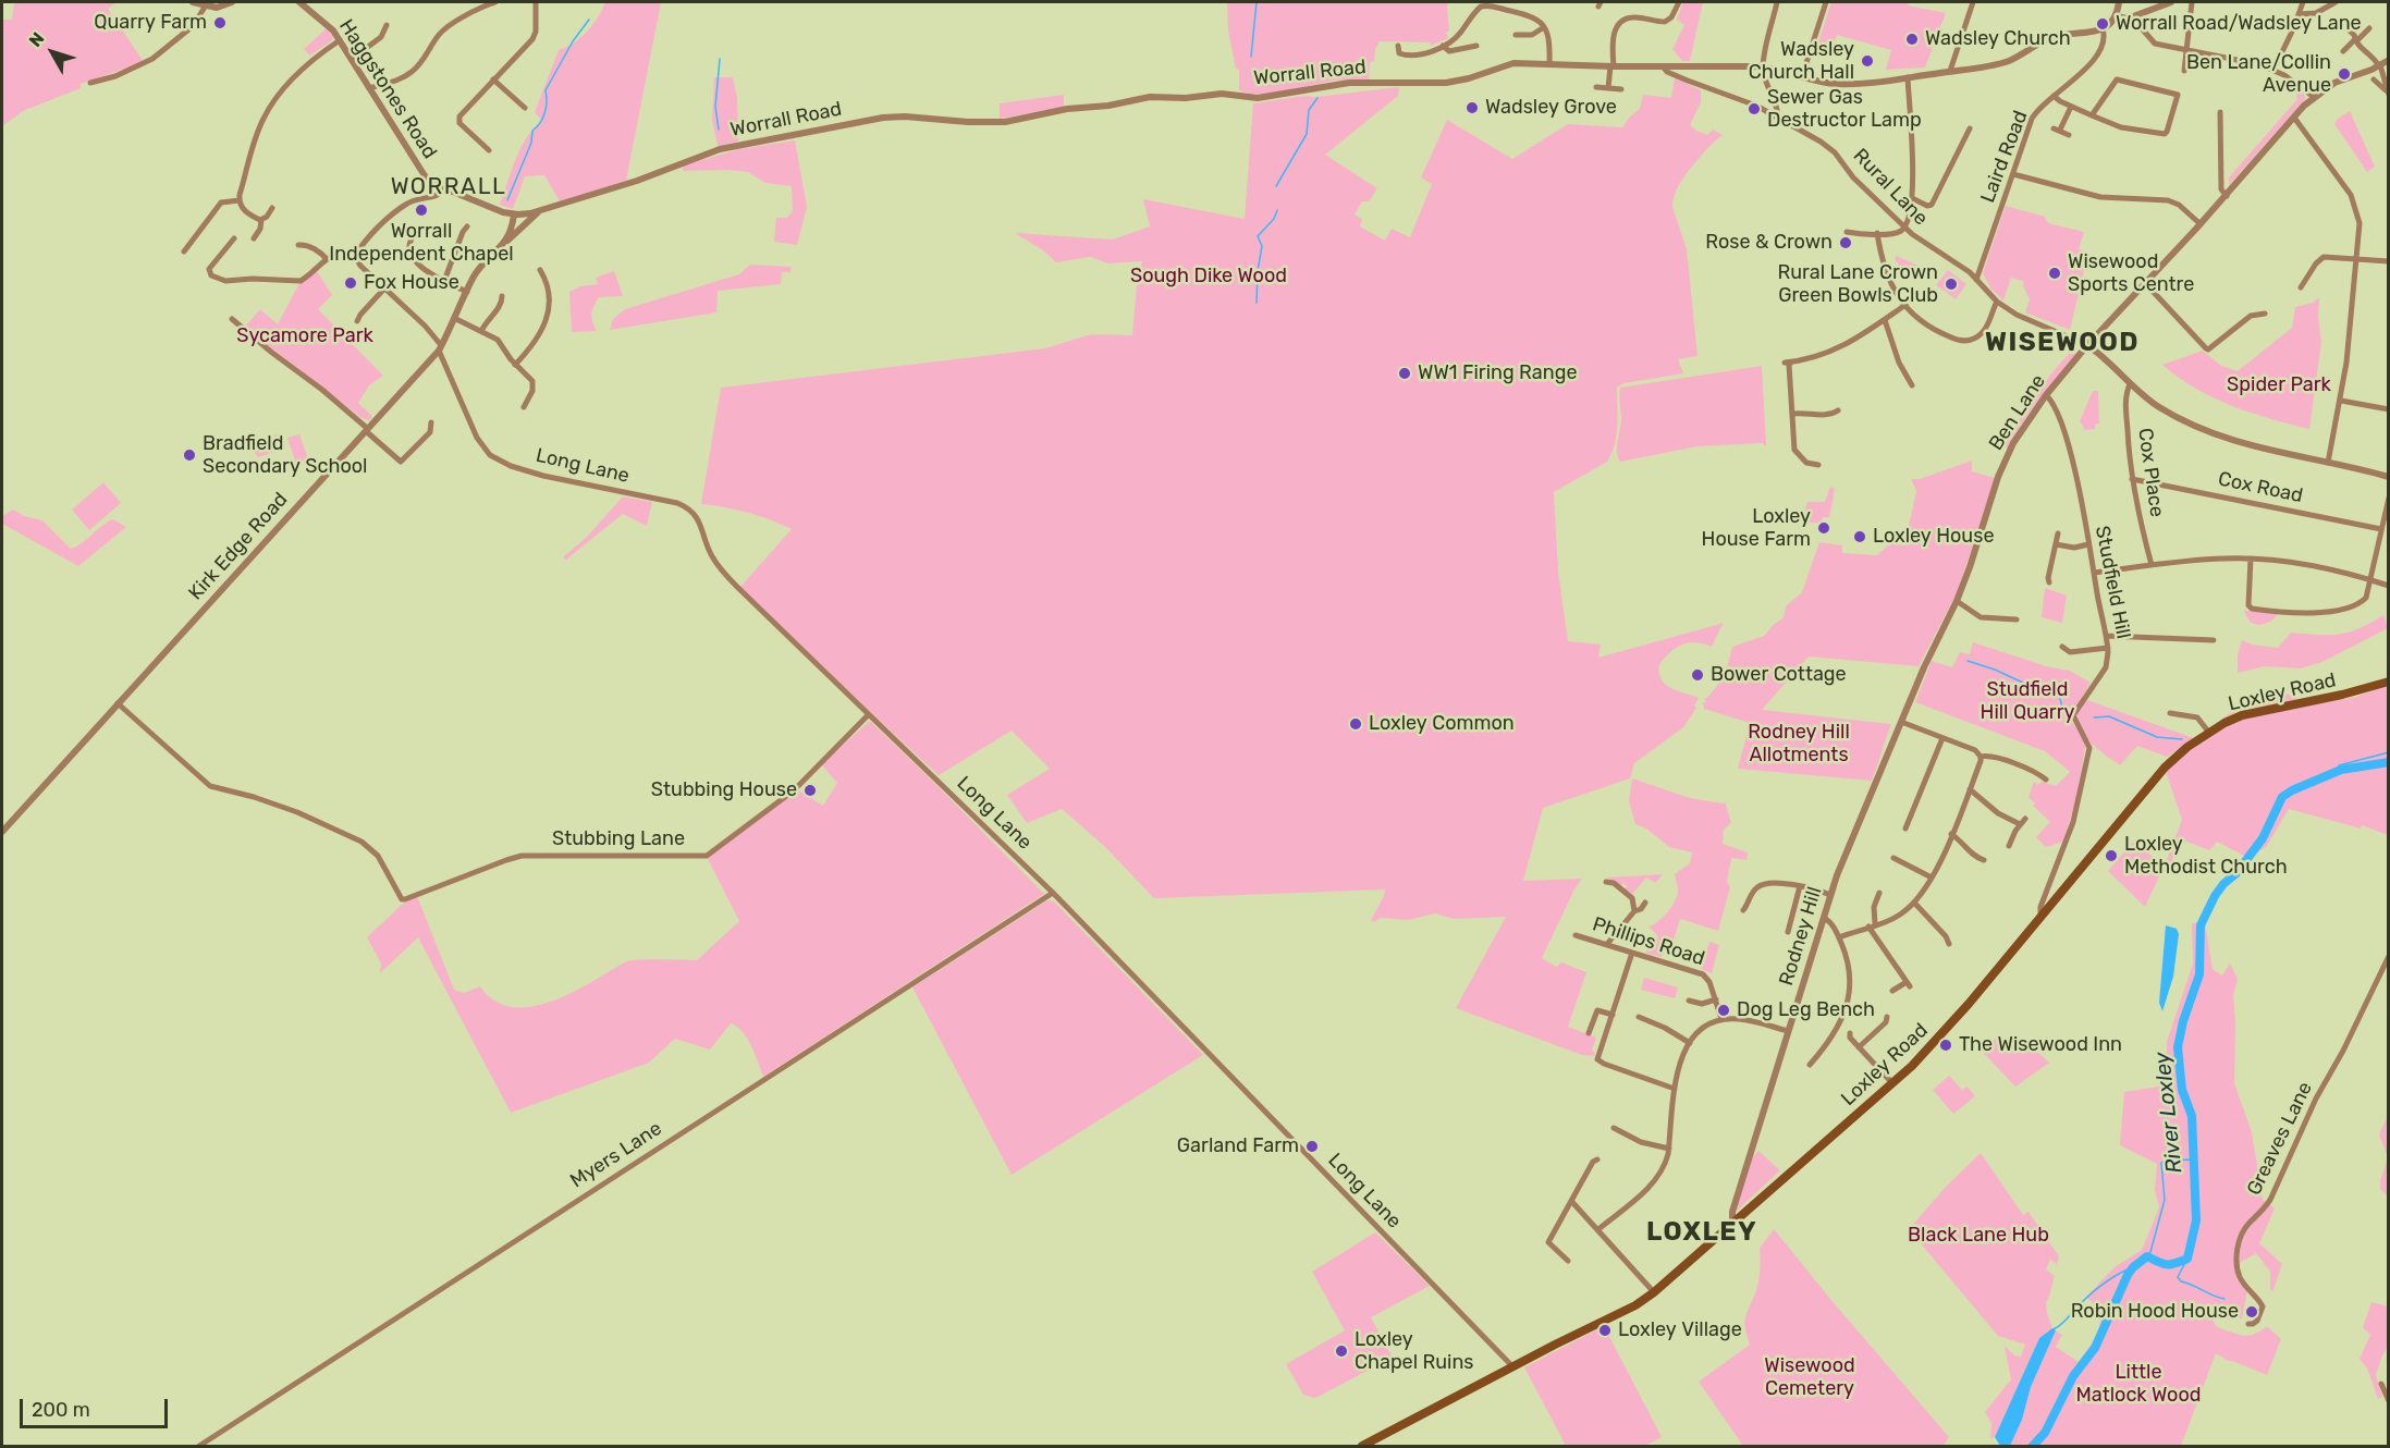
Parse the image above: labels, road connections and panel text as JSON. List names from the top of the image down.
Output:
{
  "streets": {
    "main road": ["Loxley Road"],
    "street": [
      "Worrall Road",
      "Haggstones Road",
      "Laird Road",
      "Rural Lane",
      "Ben Lane",
      "Long Lane",
      "Cox Place",
      "Cox Road",
      "Kirk Edge Road",
      "Studfield Hill",
      "Stubbing Lane",
      "Rodney Hill",
      "Phillips Road",
      "Greaves Lane",
      "Myers Lane"
    ]
  },
  "crossings": [
    ["Worrall Road", "Haggstones Road"],
    ["Worrall Road", "Laird Road"],
    ["Worrall Road", "Rural Lane"],
    ["Worrall Road", "Kirk Edge Road"],
    ["Haggstones Road", "Kirk Edge Road"],
    ["Laird Road", "Rural Lane"],
    ["Rural Lane", "Ben Lane"],
    ["Ben Lane", "Studfield Hill"],
    ["Ben Lane", "Rodney Hill"],
    ["Long Lane", "Kirk Edge Road"],
    ["Long Lane", "Loxley Road"],
    ["Long Lane", "Stubbing Lane"],
    ["Long Lane", "Myers Lane"],
    ["Cox Place", "Cox Road"],
    ["Kirk Edge Road", "Stubbing Lane"],
    ["Studfield Hill", "Loxley Road"],
    ["Loxley Road", "Rodney Hill"]
  ],
  "districts": ["WORRALL", "WISEWOOD", "LOXLEY"],
  "water": ["River Loxley"],
  "parks": [
    "Sough Dike Wood",
    "Sycamore Park",
    "Spider Park",
    "Studfield Hill Quarry",
    "Rodney Hill Allotments",
    "Black Lane Hub",
    "Wisewood Cemetery",
    "Little Matlock Wood"
  ],
  "places": [
    "Quarry Farm",
    "Worrall Road/Wadsley Lane",
    "Wadsley Church",
    "Wadsley Church Hall",
    "Ben Lane/Collin Avenue",
    "Wadsley Grove",
    "Sewer Gas Destructor Lamp",
    "Worrall Independent Chapel",
    "Rose & Crown",
    "Wisewood Sports Centre",
    "Fox House",
    "Rural Lane Crown Green Bowls Club",
    "WW1 Firing Range",
    "Bradfield Secondary School",
    "Loxley House Farm",
    "Loxley House",
    "Bower Cottage",
    "Loxley Common",
    "Stubbing House",
    "Loxley Methodist Church",
    "Dog Leg Bench",
    "The Wisewood Inn",
    "Garland Farm",
    "Robin Hood House",
    "Loxley Village",
    "Loxley Chapel Ruins"
  ],
  "scale_bar": "200 m",
  "north": "top left"
}
